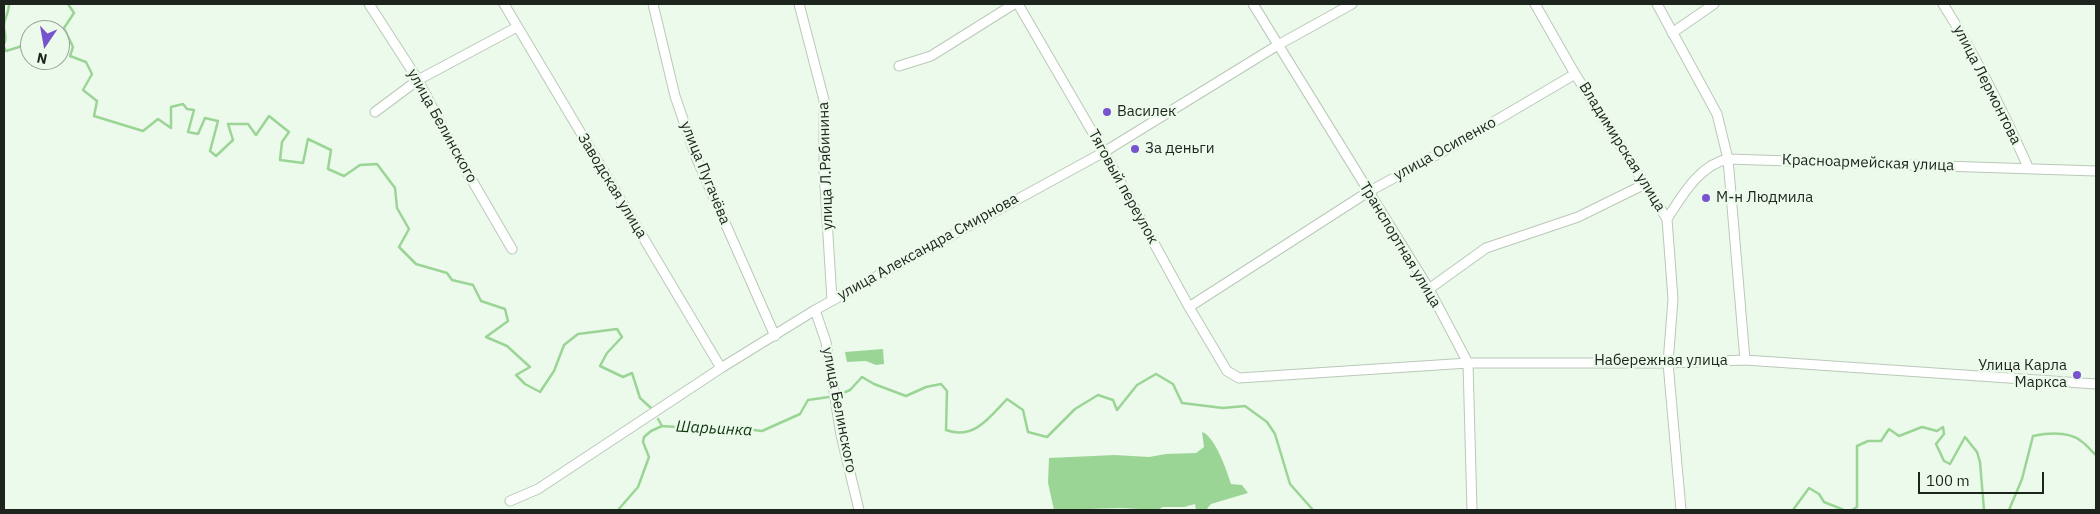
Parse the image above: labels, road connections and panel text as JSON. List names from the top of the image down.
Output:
{
  "streets": {
    "street": [
      "улица Лермонтова",
      "улица Белинского",
      "Владимирская улица",
      "улица Осипенко",
      "Красноармейская улица",
      "улица Л.Рябинина",
      "улица Пугачёва",
      "Заводская улица",
      "Тяговый переулок",
      "Транспортная улица",
      "улица Александра Смирнова",
      "Набережная улица"
    ]
  },
  "crossings": [
    ["улица Лермонтова", "Красноармейская улица"],
    ["улица Белинского", "улица Александра Смирнова"],
    ["Владимирская улица", "улица Осипенко"],
    ["Владимирская улица", "Красноармейская улица"],
    ["Владимирская улица", "Набережная улица"],
    ["улица Осипенко", "Тяговый переулок"],
    ["улица Осипенко", "Транспортная улица"],
    ["улица Л.Рябинина", "улица Александра Смирнова"],
    ["улица Пугачёва", "улица Александра Смирнова"],
    ["Заводская улица", "улица Александра Смирнова"],
    ["Тяговый переулок", "улица Александра Смирнова"],
    ["Тяговый переулок", "Набережная улица"],
    ["Транспортная улица", "улица Александра Смирнова"],
    ["Транспортная улица", "Набережная улица"]
  ],
  "water": ["Шарьинка"],
  "places": [
    "Василек",
    "За деньги",
    "М-н Людмила",
    "Улица Карла Маркса"
  ],
  "scale_bar": "100 m",
  "north": "bottom"
}
